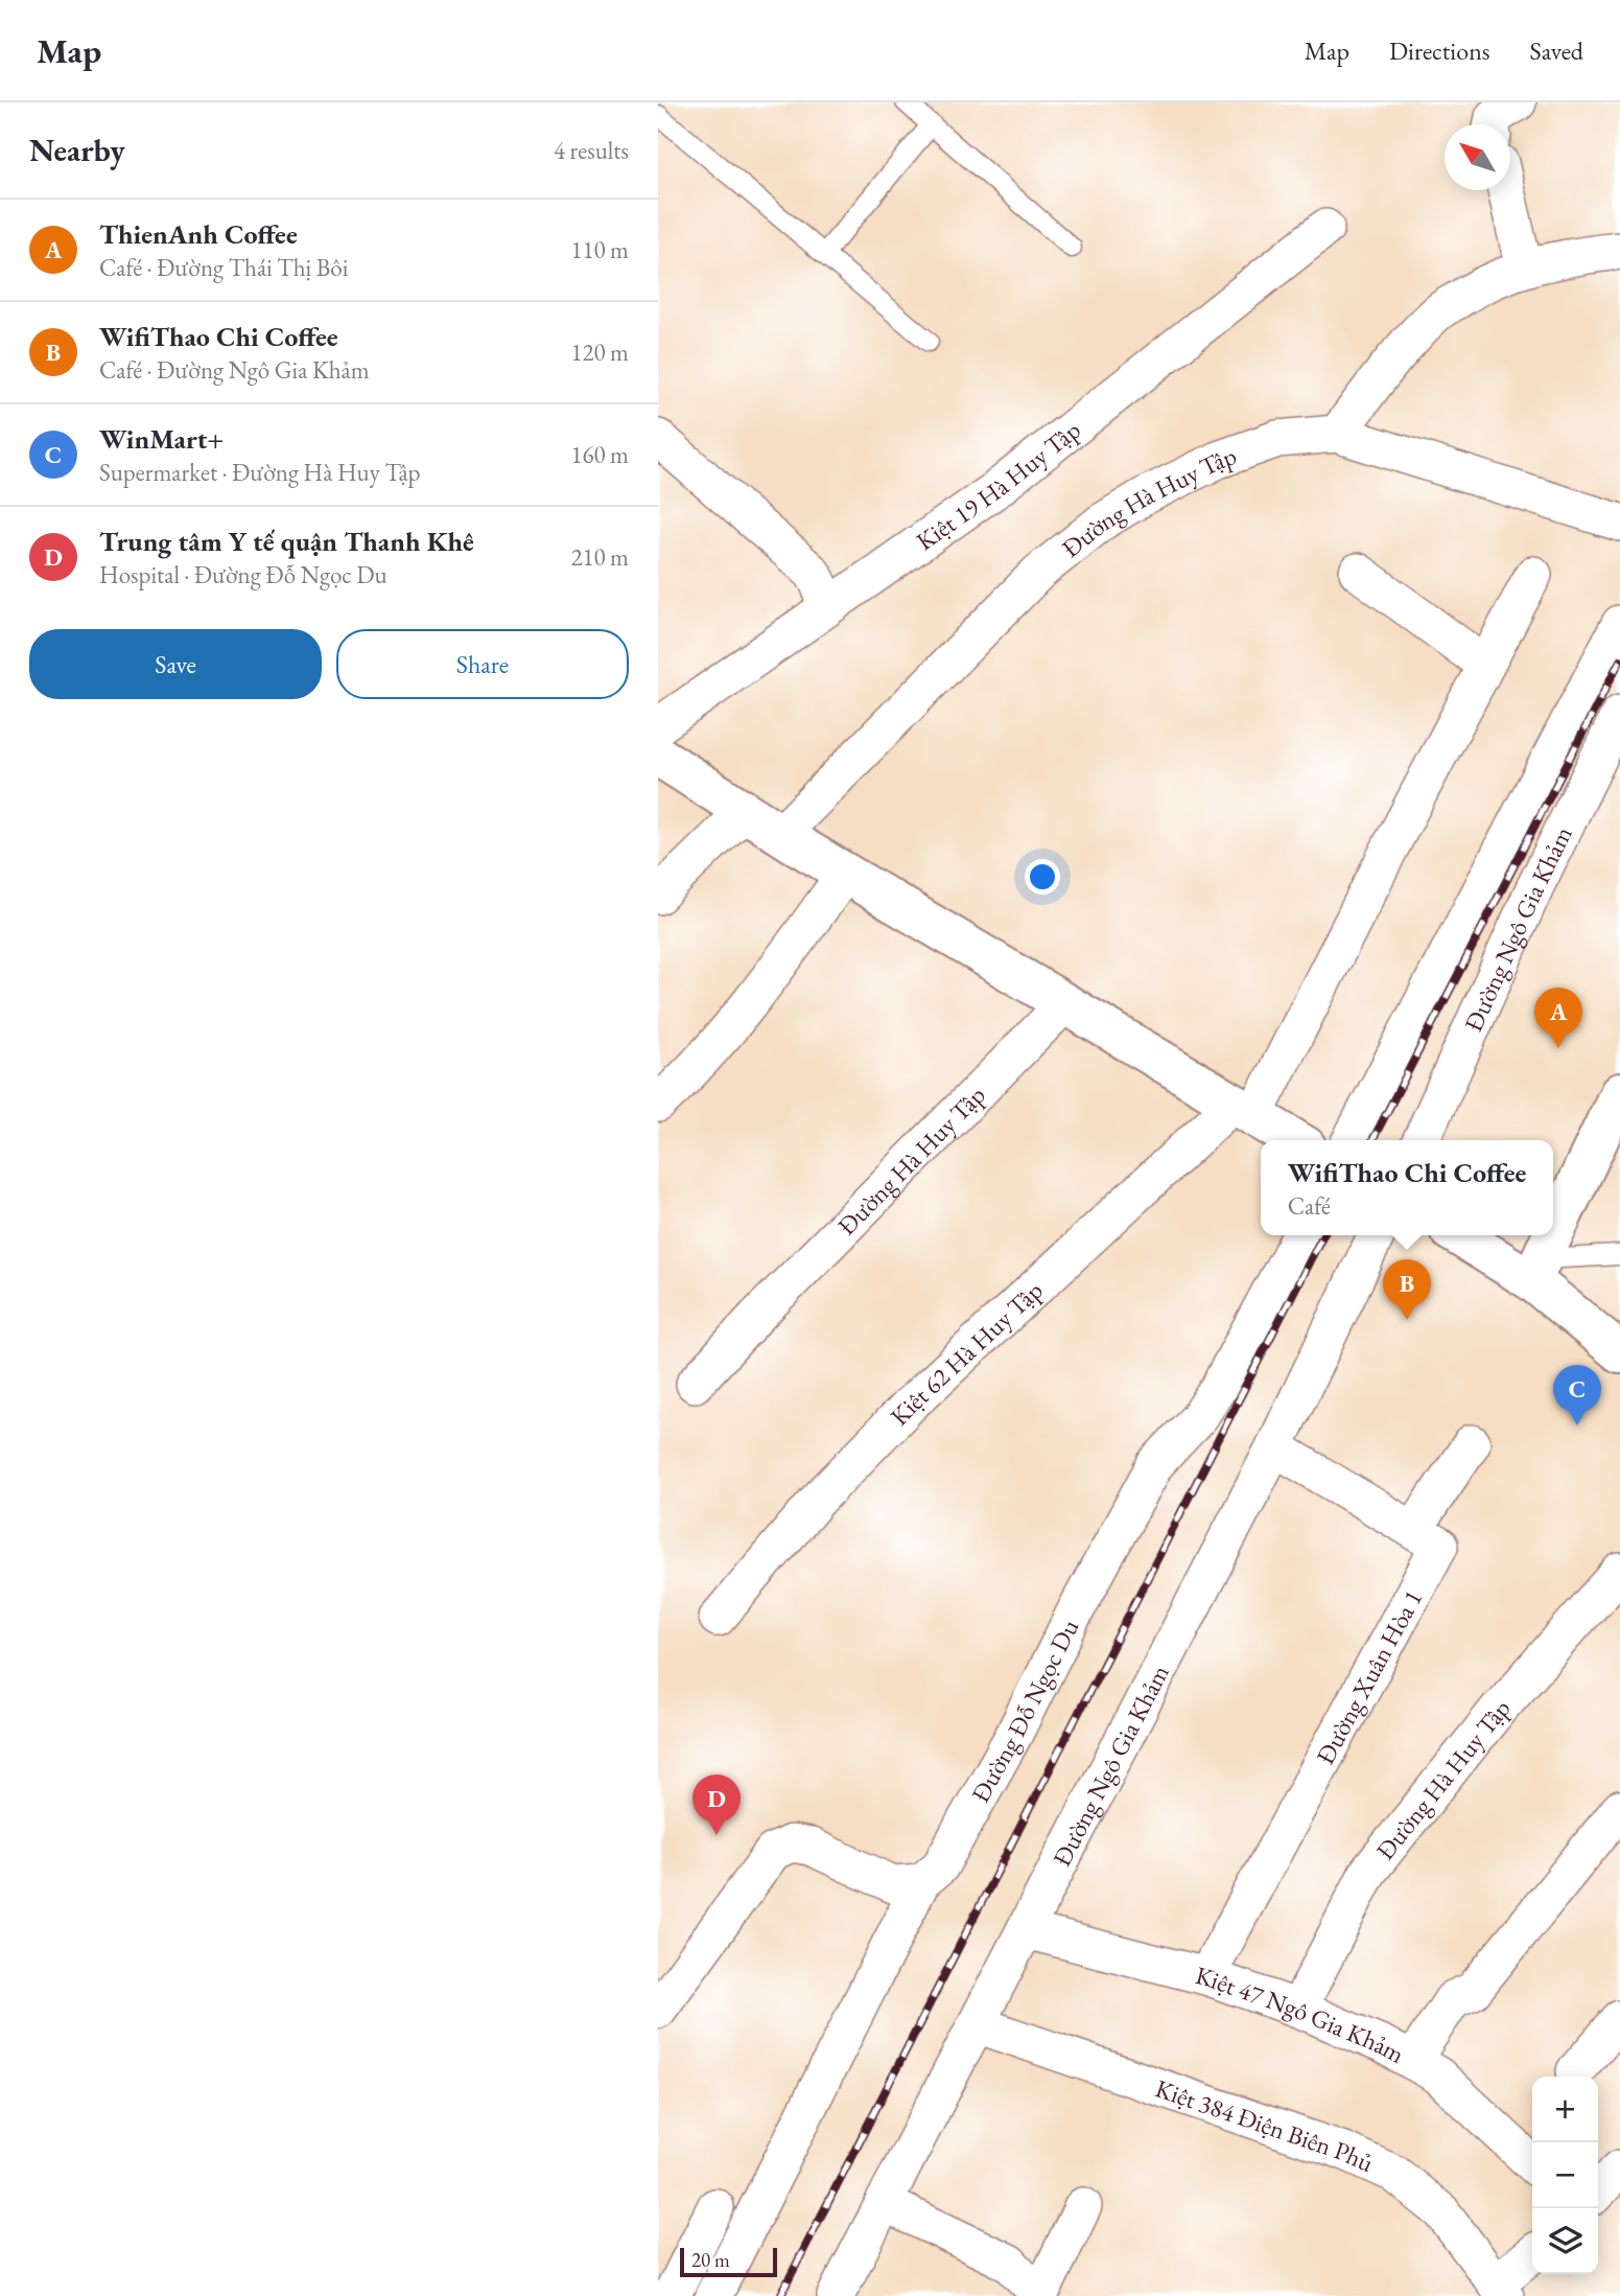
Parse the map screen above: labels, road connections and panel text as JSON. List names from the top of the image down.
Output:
{
  "streets": {
    "street": [
      "Kiệt 19 Hà Huy Tập",
      "Đường Hà Huy Tập",
      "Đường Ngô Gia Khảm",
      "Kiệt 62 Hà Huy Tập",
      "Đường Xuân Hòa 1",
      "Đường Đỗ Ngọc Du",
      "Kiệt 47 Ngô Gia Khảm",
      "Kiệt 384 Điện Biên Phủ"
    ]
  },
  "crossings": [
    ["Đường Hà Huy Tập", "Kiệt 47 Ngô Gia Khảm"],
    ["Đường Ngô Gia Khảm", "Đường Xuân Hòa 1"],
    ["Đường Ngô Gia Khảm", "Kiệt 47 Ngô Gia Khảm"],
    ["Đường Ngô Gia Khảm", "Kiệt 384 Điện Biên Phủ"],
    ["Đường Xuân Hòa 1", "Kiệt 47 Ngô Gia Khảm"]
  ],
  "scale_bar": "20 m",
  "north": "top left",
  "page": {
    "header": "Map",
    "nav": ["Map", "Directions", "Saved"],
    "heading": ["Nearby", "4 results"],
    "list": [
      {
        "mark": "A",
        "name": "ThienAnh Coffee",
        "note": "Café · Đường Thái Thị Bôi",
        "value": "110 m"
      },
      {
        "mark": "B",
        "name": "WifiThao Chi Coffee",
        "note": "Café · Đường Ngô Gia Khảm",
        "value": "120 m"
      },
      {
        "mark": "C",
        "name": "WinMart+",
        "note": "Supermarket · Đường Hà Huy Tập",
        "value": "160 m"
      },
      {
        "mark": "D",
        "name": "Trung tâm Y tế quận Thanh Khê",
        "note": "Hospital · Đường Đỗ Ngọc Du",
        "value": "210 m"
      }
    ],
    "buttons": ["Save", "Share"],
    "pins": [
      "A",
      "B",
      "C",
      "D"
    ],
    "popup": ["WifiThao Chi Coffee", "Café"],
    "map_buttons": ["+", "−"],
    "scale": "20 m"
  }
}
